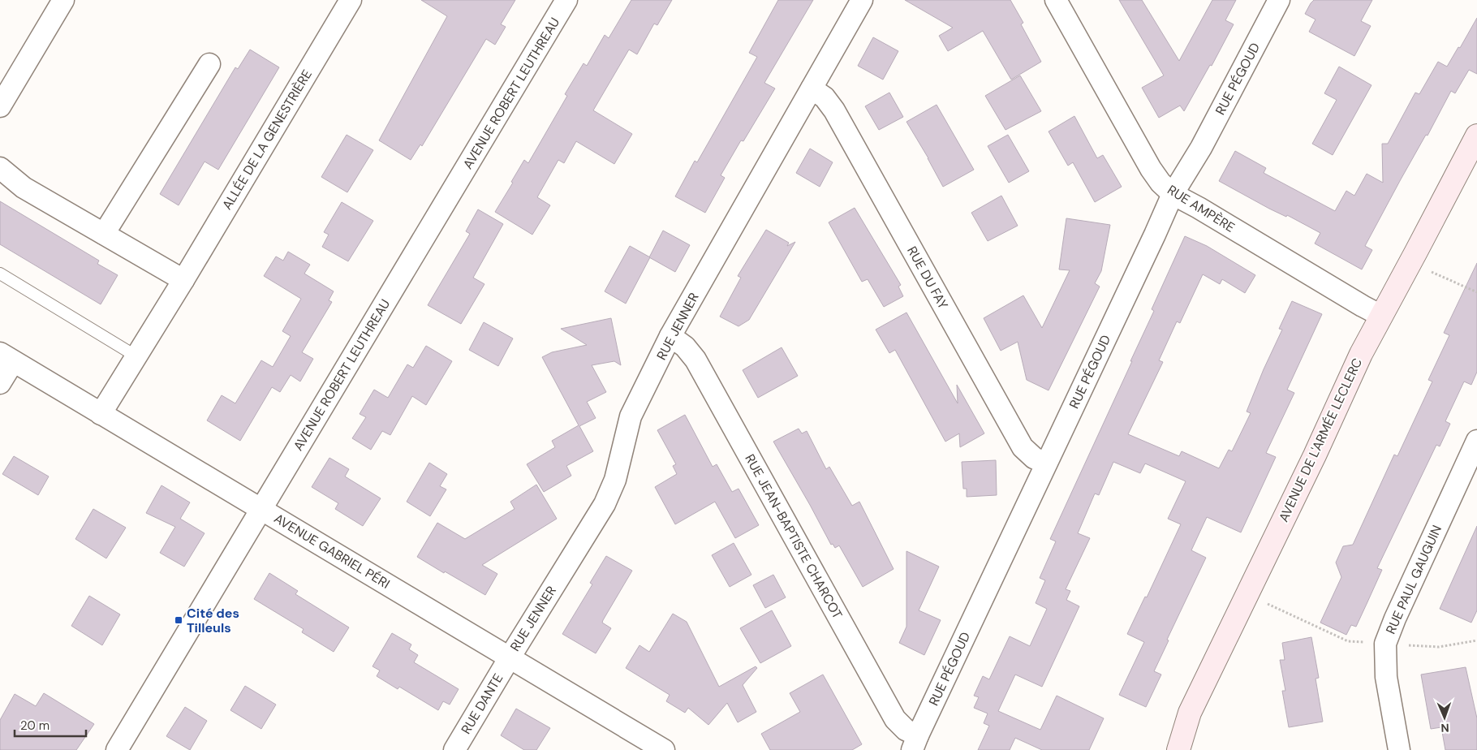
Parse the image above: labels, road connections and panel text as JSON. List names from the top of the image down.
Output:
{
  "streets": {
    "street": [
      "RUE PÉGOUD",
      "AVENUE ROBERT LEUTHREAU",
      "ALLÉE DE LA GENESTRIÈRE",
      "RUE AMPÈRE",
      "RUE DU FAY",
      "RUE JENNER",
      "AVENUE DE L'ARMÉE LECLERC",
      "RUE JEAN-BAPTISTE CHARCOT",
      "AVENUE GABRIEL PÉRI",
      "RUE PAUL GAUGUIN",
      "RUE DANTE"
    ]
  },
  "crossings": [
    ["RUE PÉGOUD", "RUE AMPÈRE"],
    ["RUE PÉGOUD", "RUE DU FAY"],
    ["RUE PÉGOUD", "RUE JEAN-BAPTISTE CHARCOT"],
    ["AVENUE ROBERT LEUTHREAU", "AVENUE GABRIEL PÉRI"],
    ["ALLÉE DE LA GENESTRIÈRE", "AVENUE GABRIEL PÉRI"],
    ["RUE AMPÈRE", "AVENUE DE L'ARMÉE LECLERC"],
    ["RUE DU FAY", "RUE JENNER"],
    ["RUE JENNER", "RUE JEAN-BAPTISTE CHARCOT"],
    ["RUE JENNER", "AVENUE GABRIEL PÉRI"],
    ["RUE JENNER", "RUE DANTE"],
    ["AVENUE GABRIEL PÉRI", "RUE DANTE"]
  ],
  "places": {
    "transit": ["Cité des Tilleuls"]
  },
  "scale_bar": "20 m",
  "north": "bottom"
}
